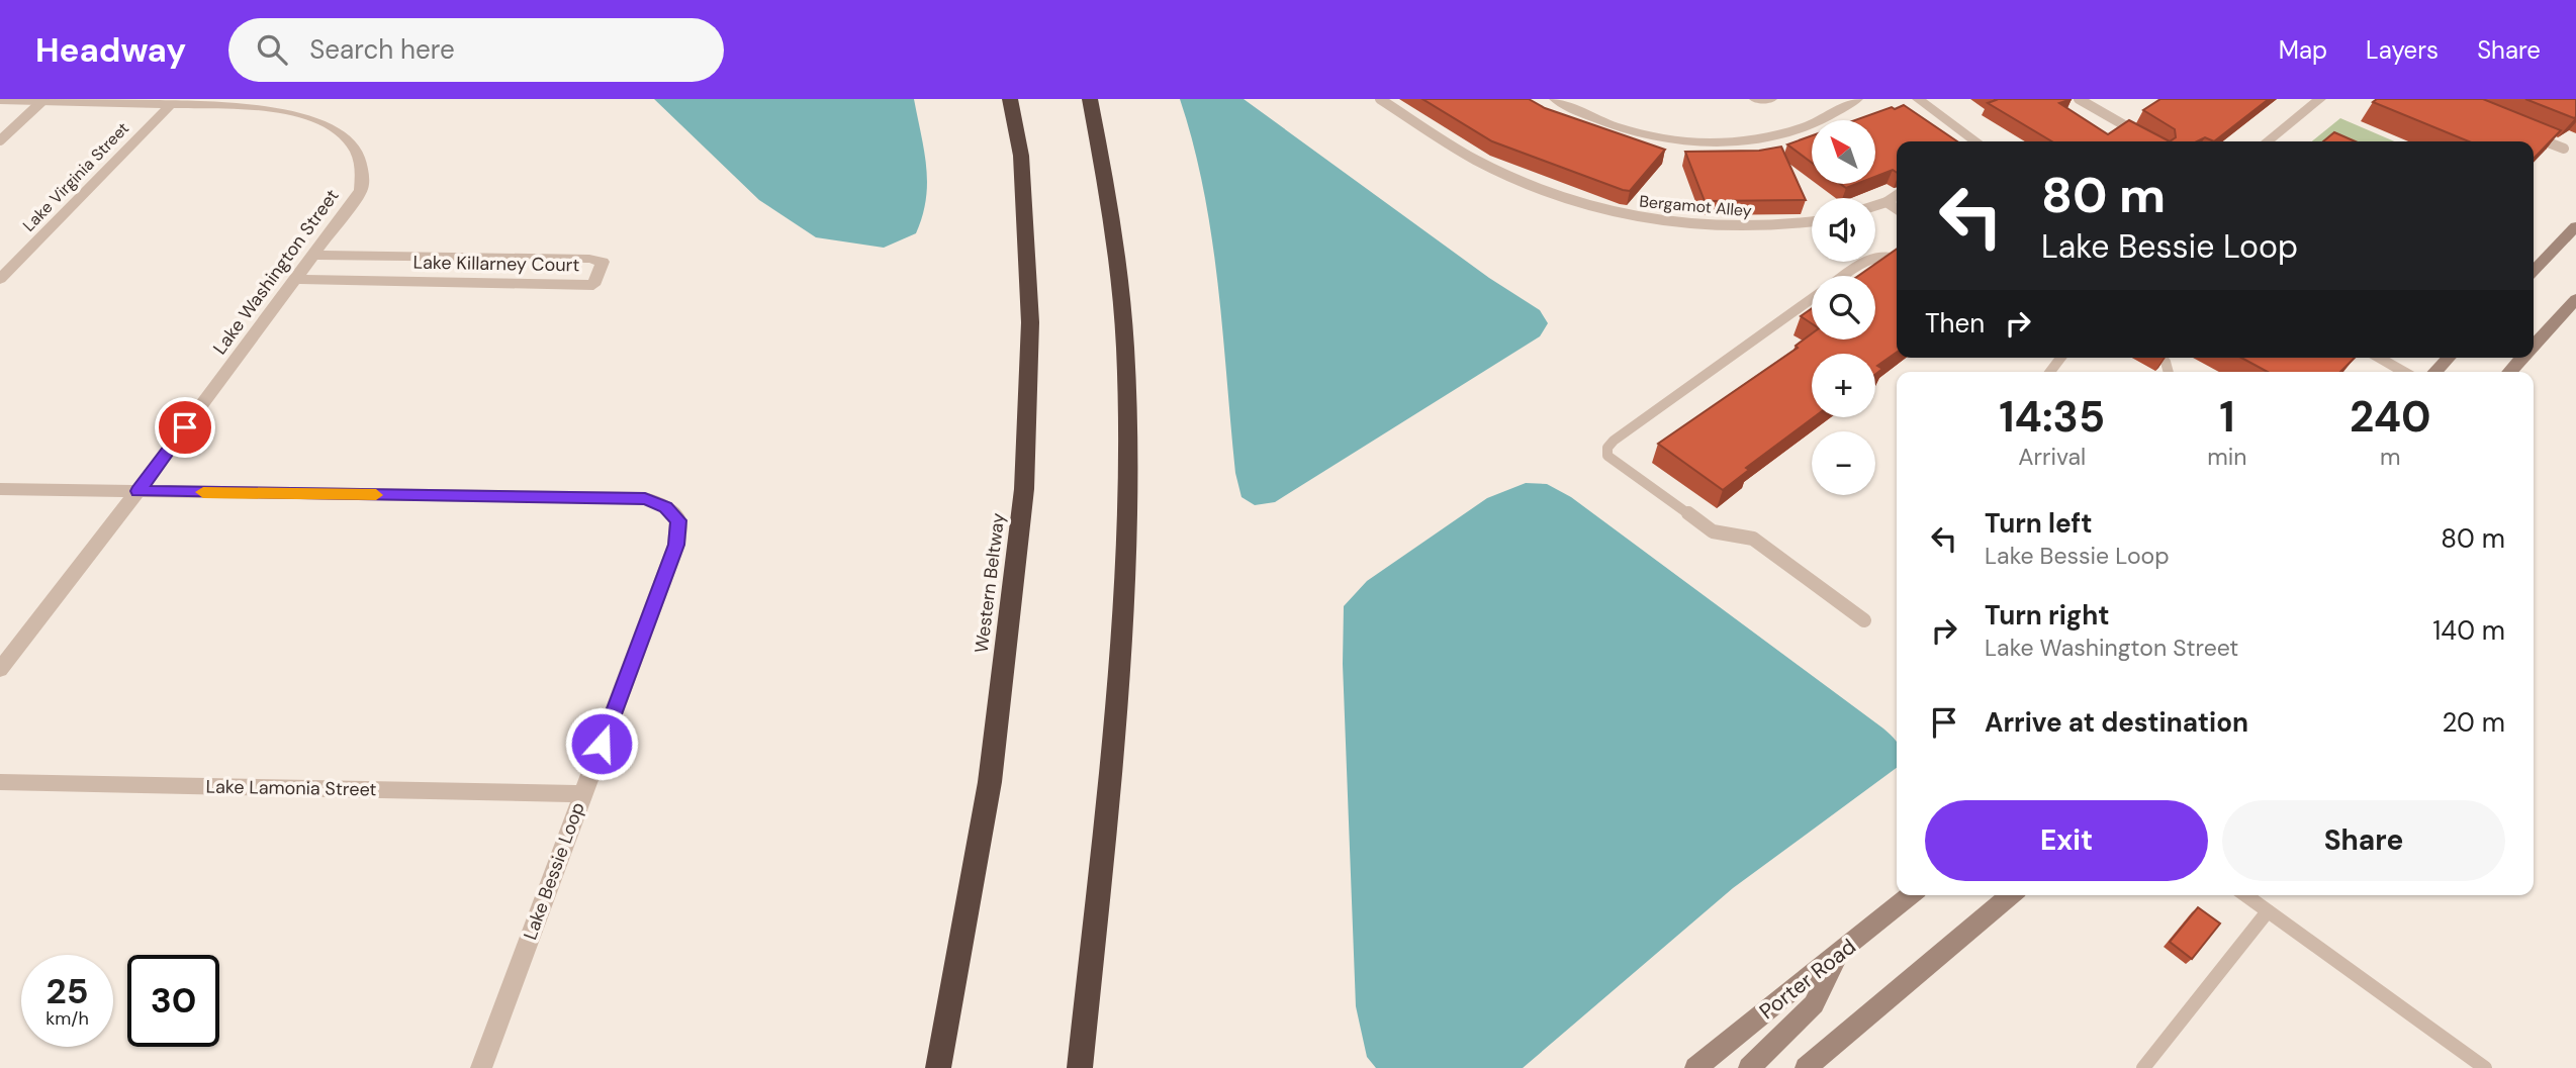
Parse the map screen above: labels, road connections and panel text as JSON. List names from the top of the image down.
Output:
{
  "streets": {
    "highway": ["Western Beltway"],
    "street": [
      "Lake Virginia Street",
      "Lake Killarney Court",
      "Lake Washington Street",
      "Lake Lamonia Street",
      "Lake Bessie Loop",
      "Porter Road"
    ],
    "lane": ["Bergamot Alley"]
  },
  "crossings": [
    ["Lake Virginia Street", "Lake Washington Street"],
    ["Lake Killarney Court", "Lake Washington Street"],
    ["Lake Washington Street", "Lake Bessie Loop"],
    ["Lake Lamonia Street", "Lake Bessie Loop"]
  ],
  "north": "top left",
  "page": {
    "header": "Headway",
    "search": "Search here",
    "nav": ["Map", "Layers", "Share"],
    "map_buttons": ["+", "−"],
    "turn": ["80 m", "Lake Bessie Loop"],
    "then": "Then",
    "eta": [
      "14:35",
      "Arrival",
      "1",
      "min",
      "240",
      "m"
    ],
    "list": [
      {
        "name": "Turn left",
        "note": "Lake Bessie Loop",
        "value": "80 m"
      },
      {
        "name": "Turn right",
        "note": "Lake Washington Street",
        "value": "140 m"
      },
      {
        "name": "Arrive at destination",
        "value": "20 m"
      }
    ],
    "buttons": ["Exit", "Share"],
    "speed": "25 km/h",
    "limit": "30"
  }
}
